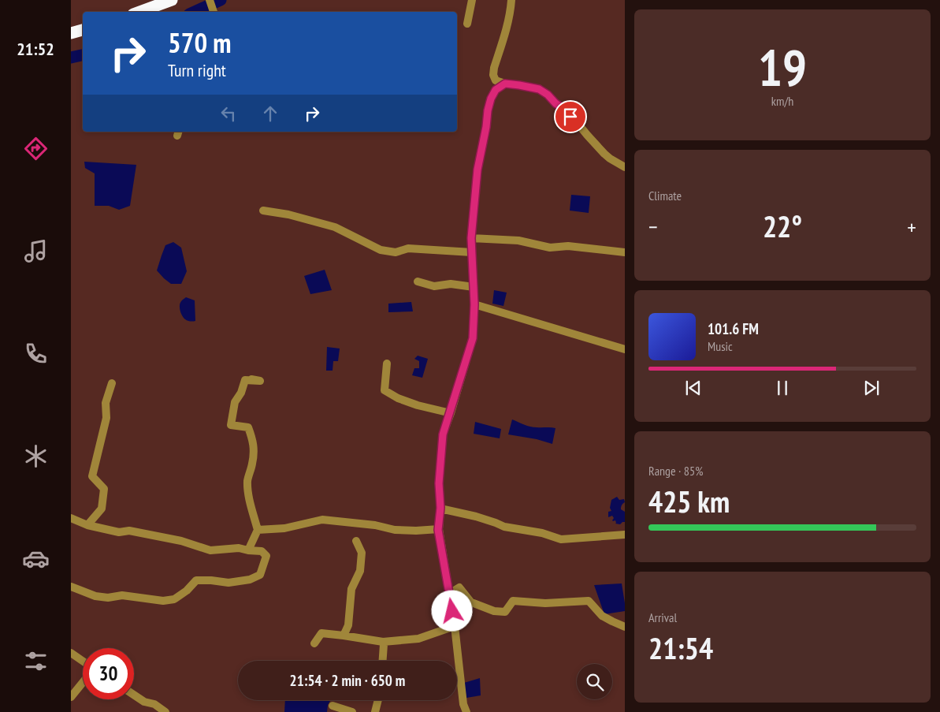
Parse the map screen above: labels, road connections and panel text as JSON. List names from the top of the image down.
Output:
{
  "page": {
    "tabs": "21:52",
    "tile": [
      ["19", "km/h"],
      "Climate",
      ["Range · 85%", "425 km"],
      ["Arrival", "21:54"]
    ],
    "turn": ["570 m", "Turn right"],
    "heat": ["−", "22°", "+"],
    "song": ["101.6 FM", "Music"],
    "limit": "30",
    "trip": "21:54 · 2 min · 650 m"
  }
}
